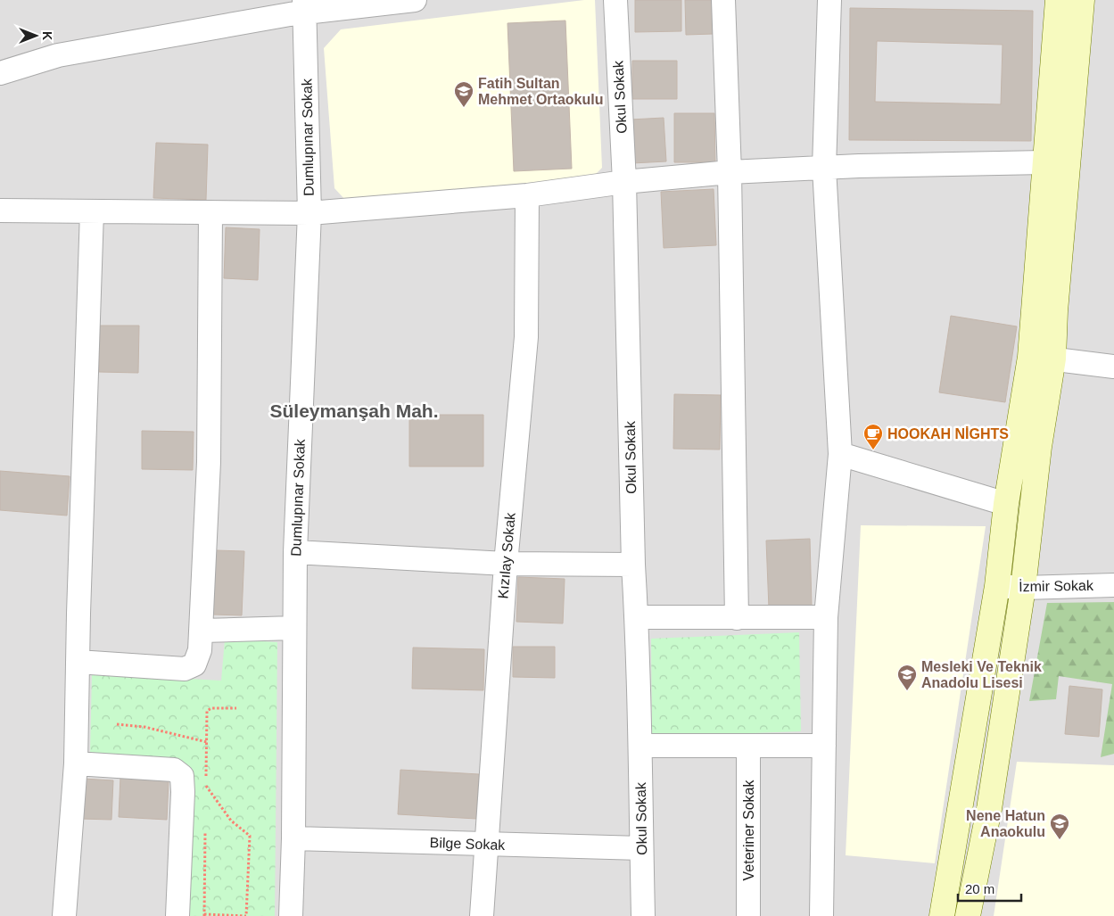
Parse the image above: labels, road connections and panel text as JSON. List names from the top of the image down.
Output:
{
  "streets": {
    "street": [
      "Okul Sokak",
      "Dumlupınar Sokak",
      "Kızılay Sokak",
      "İzmir Sokak",
      "Veteriner Sokak",
      "Bilge Sokak"
    ]
  },
  "crossings": [
    ["Okul Sokak", "Bilge Sokak"],
    ["Dumlupınar Sokak", "Bilge Sokak"],
    ["Kızılay Sokak", "Bilge Sokak"]
  ],
  "districts": ["Süleymanşah Mah."],
  "places": {
    "school or university": ["Fatih Sultan Mehmet Ortaokulu", "Mesleki Ve Teknik Anadolu Lisesi", "Nene Hatun Anaokulu"],
    "cafe": ["HOOKAH NİGHTS"]
  },
  "scale_bar": "20 m",
  "north": "right"
}
